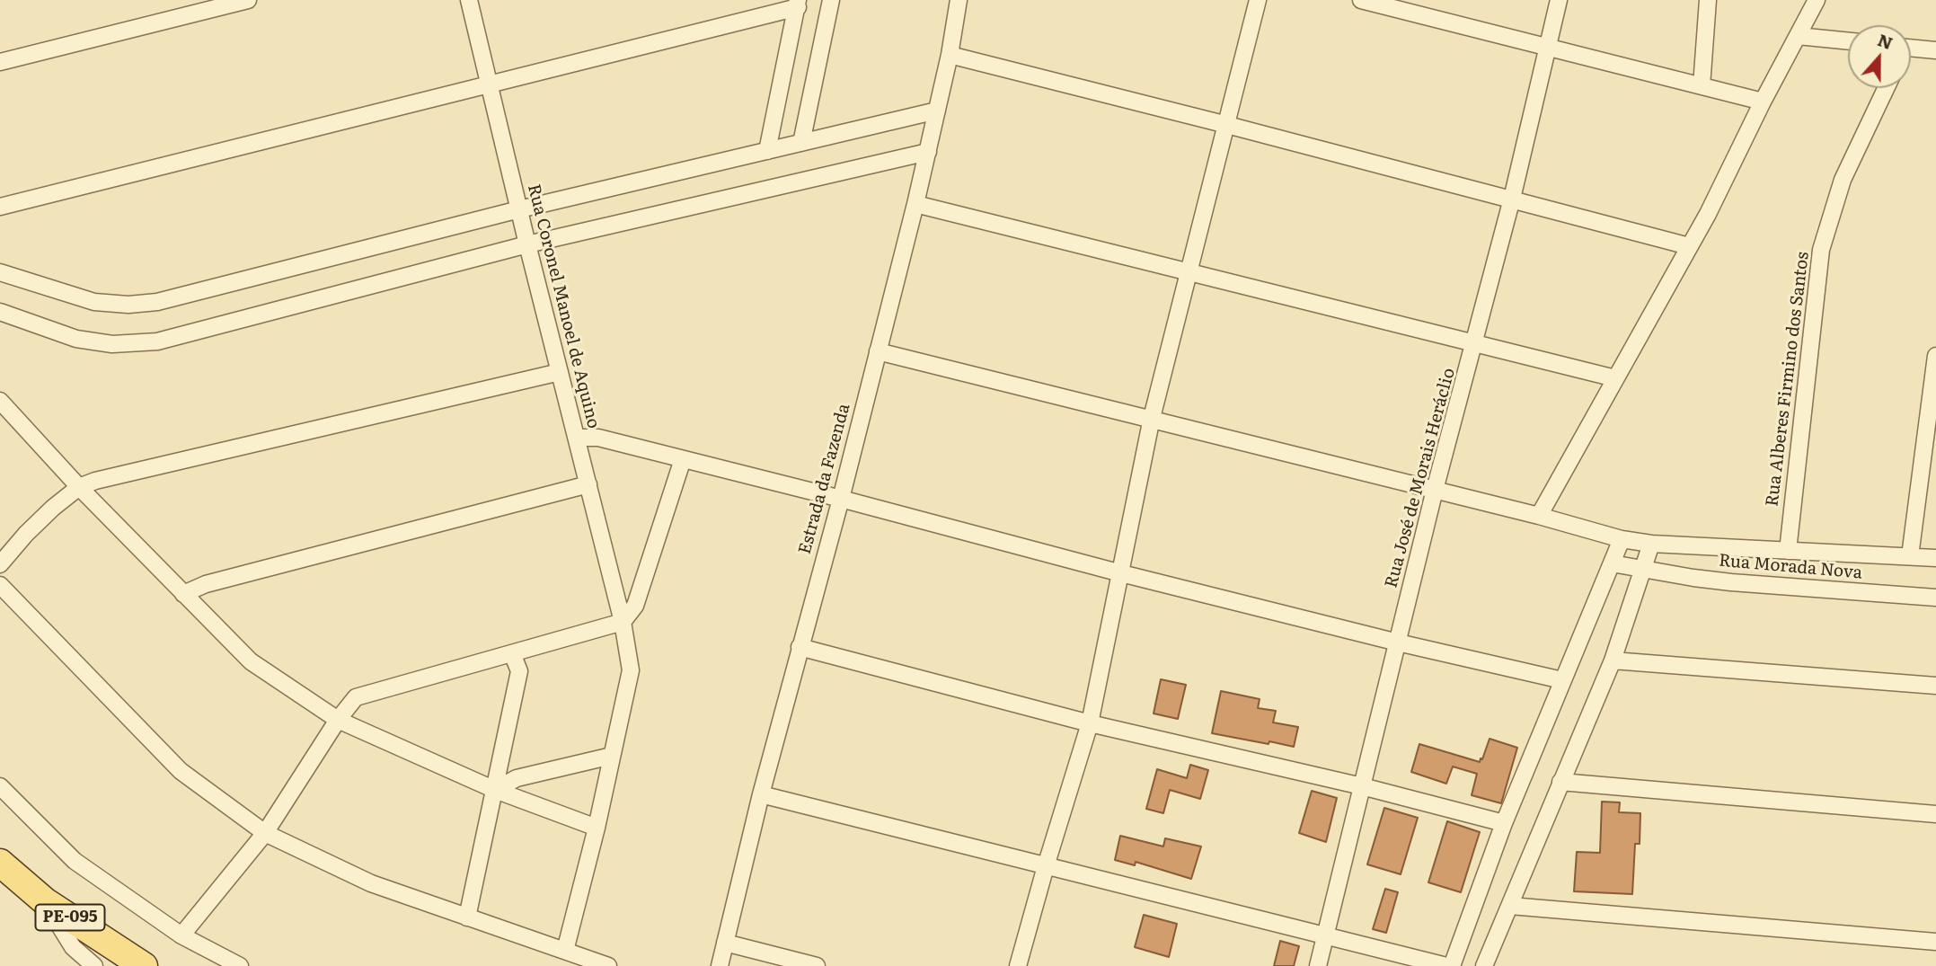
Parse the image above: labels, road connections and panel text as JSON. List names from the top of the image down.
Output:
{
  "streets": {
    "main road": ["PE-095"],
    "street": [
      "Rua Coronel Manoel de Aquino",
      "Rua Alberes Firmino dos Santos",
      "Rua José de Morais Heráclio",
      "Estrada da Fazenda",
      "Rua Morada Nova"
    ]
  },
  "north": "top"
}
